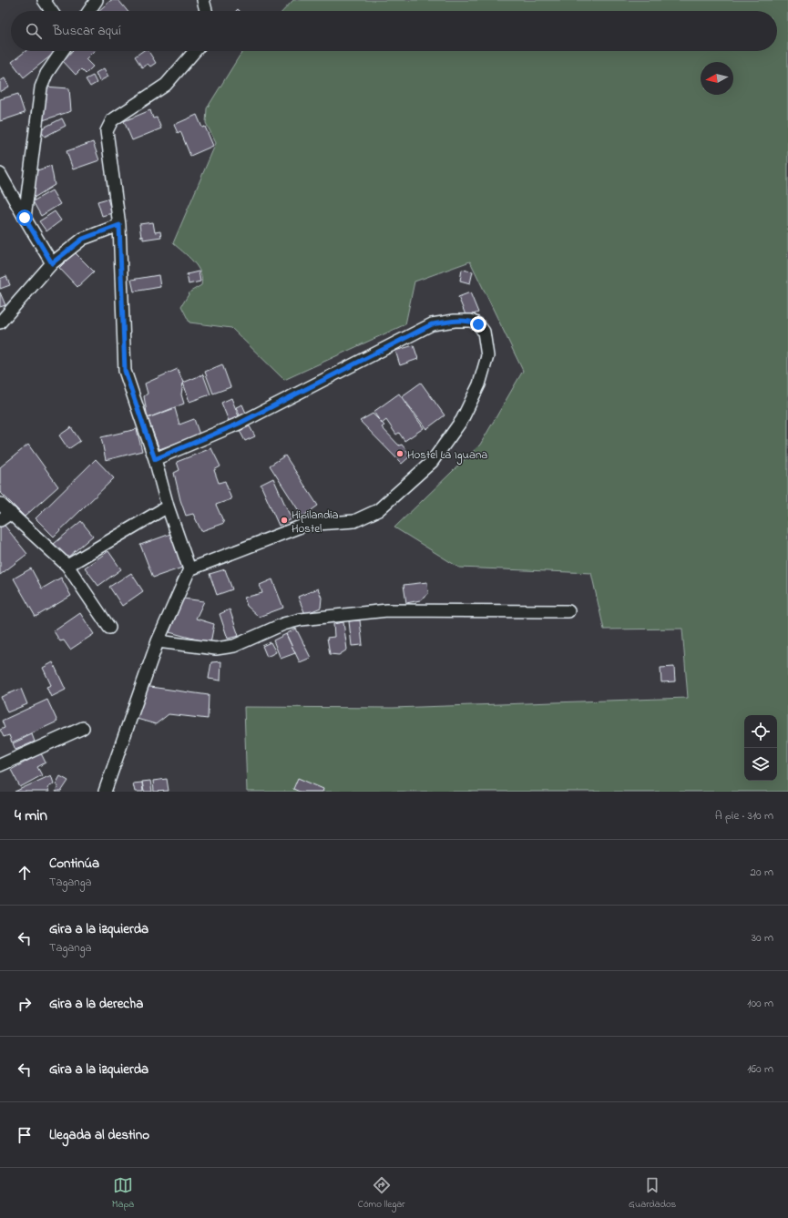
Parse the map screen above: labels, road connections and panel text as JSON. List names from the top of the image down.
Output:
{
  "places": ["Hostel La Iguana", "Hipilandia Hostel"],
  "north": "left",
  "page": {
    "search": "Buscar aquí",
    "heading": ["4 min", "A pie · 310 m"],
    "list": [
      ["Continúa", "Taganga", "20 m"],
      ["Gira a la izquierda", "Taganga", "30 m"],
      ["Gira a la derecha", "100 m"],
      ["Gira a la izquierda", "160 m"],
      "Llegada al destino"
    ],
    "nav": ["Mapa", "Cómo llegar", "Guardados"]
  }
}
